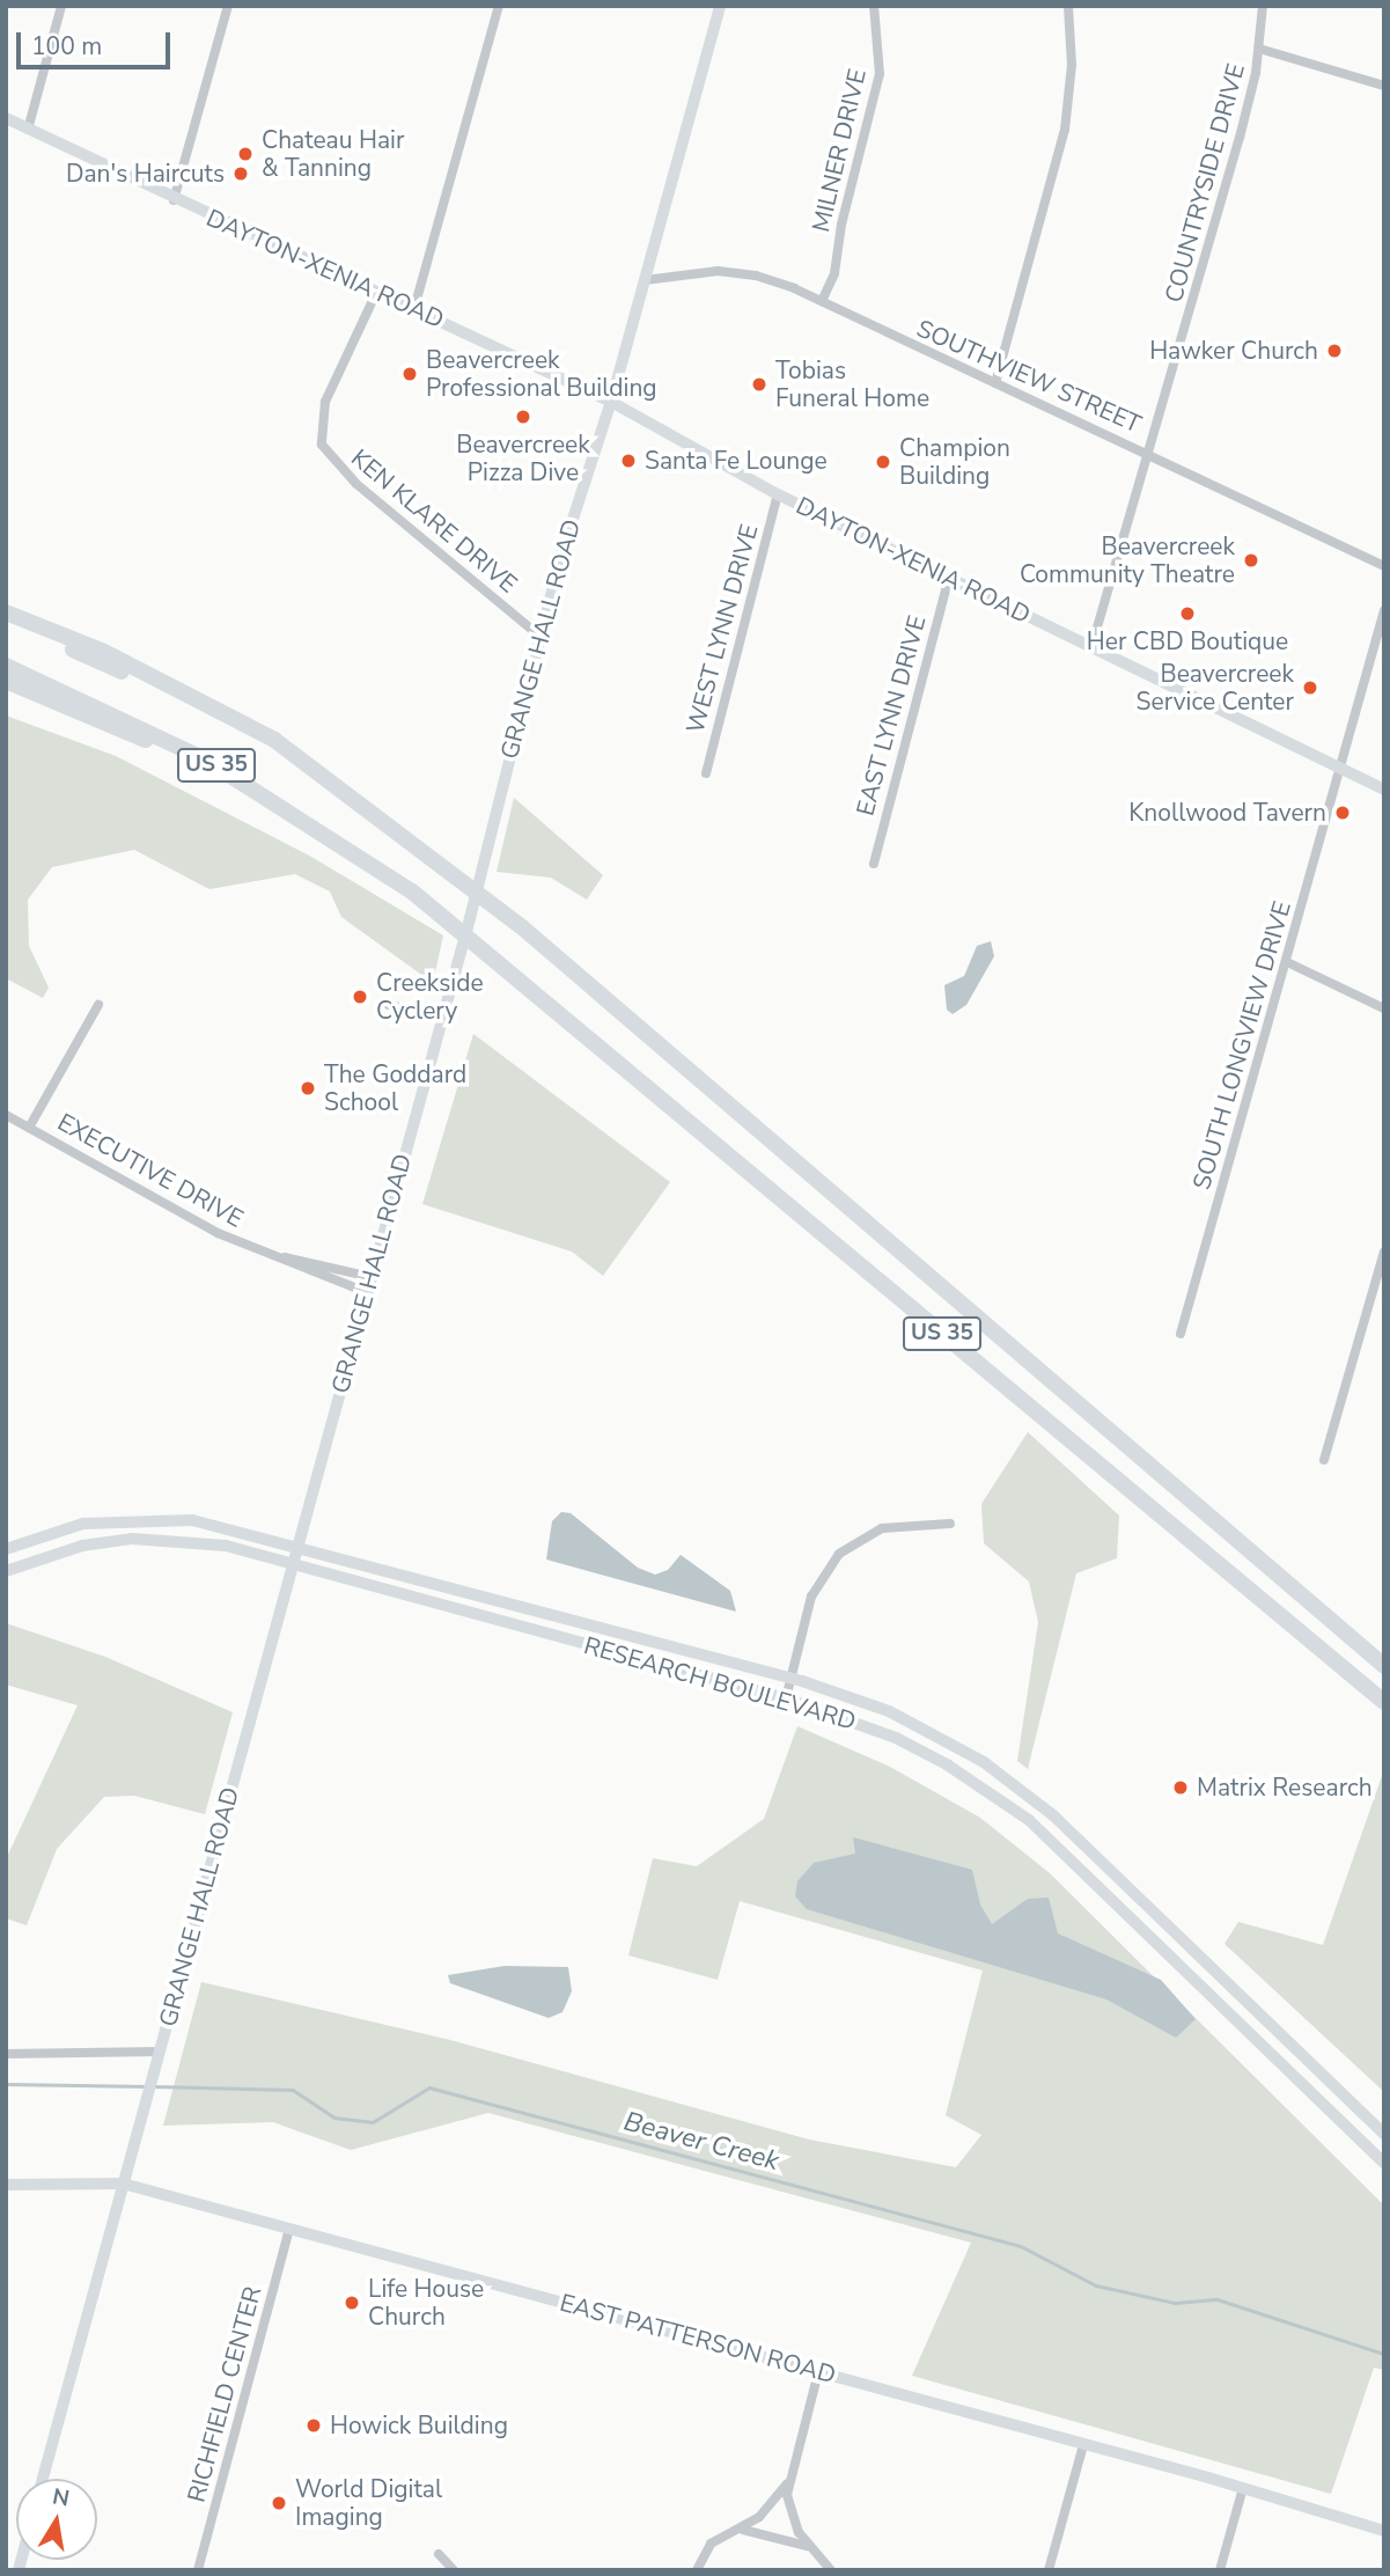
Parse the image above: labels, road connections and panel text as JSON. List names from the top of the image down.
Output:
{
  "streets": {
    "highway": ["US 35"],
    "main road": [
      "DAYTON-XENIA ROAD",
      "GRANGE HALL ROAD",
      "RESEARCH BOULEVARD",
      "EAST PATTERSON ROAD"
    ],
    "street": [
      "MILNER DRIVE",
      "COUNTRYSIDE DRIVE",
      "SOUTHVIEW STREET",
      "KEN KLARE DRIVE",
      "WEST LYNN DRIVE",
      "EAST LYNN DRIVE",
      "SOUTH LONGVIEW DRIVE",
      "EXECUTIVE DRIVE",
      "RICHFIELD CENTER"
    ]
  },
  "crossings": [
    ["MILNER DRIVE", "SOUTHVIEW STREET"],
    ["COUNTRYSIDE DRIVE", "DAYTON-XENIA ROAD"],
    ["COUNTRYSIDE DRIVE", "SOUTHVIEW STREET"],
    ["DAYTON-XENIA ROAD", "KEN KLARE DRIVE"],
    ["DAYTON-XENIA ROAD", "WEST LYNN DRIVE"],
    ["DAYTON-XENIA ROAD", "GRANGE HALL ROAD"],
    ["DAYTON-XENIA ROAD", "EAST LYNN DRIVE"],
    ["DAYTON-XENIA ROAD", "SOUTH LONGVIEW DRIVE"],
    ["SOUTHVIEW STREET", "GRANGE HALL ROAD"],
    ["KEN KLARE DRIVE", "GRANGE HALL ROAD"],
    ["GRANGE HALL ROAD", "EXECUTIVE DRIVE"],
    ["GRANGE HALL ROAD", "RESEARCH BOULEVARD"],
    ["GRANGE HALL ROAD", "EAST PATTERSON ROAD"],
    ["EAST PATTERSON ROAD", "RICHFIELD CENTER"]
  ],
  "water": ["Beaver Creek"],
  "places": [
    "Chateau Hair & Tanning",
    "Dan's Haircuts",
    "Hawker Church",
    "Beavercreek Professional Building",
    "Tobias Funeral Home",
    "Beavercreek Pizza Dive",
    "Santa Fe Lounge",
    "Champion Building",
    "Beavercreek Community Theatre",
    "Her CBD Boutique",
    "Beavercreek Service Center",
    "Knollwood Tavern",
    "Creekside Cyclery",
    "The Goddard School",
    "Matrix Research",
    "Life House Church",
    "Howick Building",
    "World Digital Imaging"
  ],
  "scale_bar": "100 m",
  "north": "top"
}
